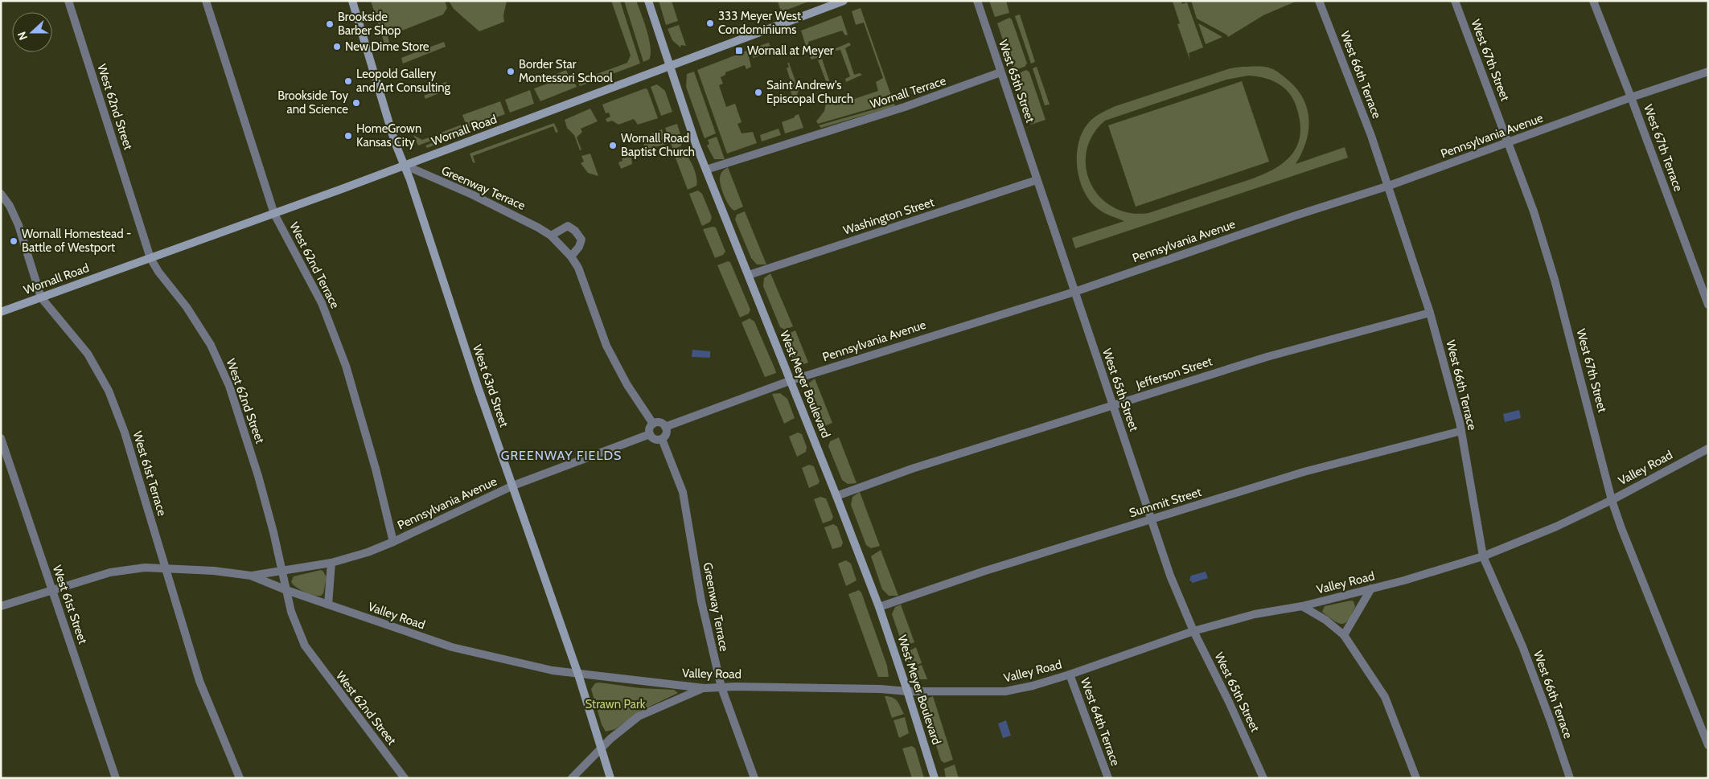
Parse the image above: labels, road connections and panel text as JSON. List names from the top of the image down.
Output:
{
  "streets": {
    "main road": ["Wornall Road", "West Meyer Boulevard", "West 63rd Street"],
    "street": [
      "West 67th Street",
      "West 66th Terrace",
      "West 65th Street",
      "Wornall Terrace",
      "West 62nd Street",
      "Pennsylvania Avenue",
      "West 67th Terrace",
      "Greenway Terrace",
      "Washington Street",
      "West 62nd Terrace",
      "Jefferson Street",
      "Valley Road",
      "West 61st Terrace",
      "Summit Street",
      "West 61st Street",
      "West 64th Terrace"
    ]
  },
  "crossings": [
    ["West 67th Street", "Pennsylvania Avenue"],
    ["West 67th Street", "Valley Road"],
    ["West 66th Terrace", "Pennsylvania Avenue"],
    ["West 66th Terrace", "Jefferson Street"],
    ["West 66th Terrace", "Valley Road"],
    ["West 66th Terrace", "Summit Street"],
    ["West 65th Street", "Wornall Terrace"],
    ["West 65th Street", "Pennsylvania Avenue"],
    ["West 65th Street", "Washington Street"],
    ["West 65th Street", "Jefferson Street"],
    ["West 65th Street", "Valley Road"],
    ["West 65th Street", "Summit Street"],
    ["Wornall Terrace", "West Meyer Boulevard"],
    ["West 62nd Street", "Wornall Road"],
    ["West 62nd Street", "Pennsylvania Avenue"],
    ["West 62nd Street", "Valley Road"],
    ["Wornall Road", "Greenway Terrace"],
    ["Wornall Road", "West 62nd Terrace"],
    ["Wornall Road", "West Meyer Boulevard"],
    ["Wornall Road", "West 63rd Street"],
    ["Wornall Road", "West 61st Terrace"],
    ["Pennsylvania Avenue", "West 67th Terrace"],
    ["Pennsylvania Avenue", "Greenway Terrace"],
    ["Pennsylvania Avenue", "West 62nd Terrace"],
    ["Pennsylvania Avenue", "West Meyer Boulevard"],
    ["Pennsylvania Avenue", "West 63rd Street"],
    ["Pennsylvania Avenue", "Valley Road"],
    ["Pennsylvania Avenue", "West 61st Terrace"],
    ["Pennsylvania Avenue", "West 61st Street"],
    ["Greenway Terrace", "West 63rd Street"],
    ["Greenway Terrace", "Valley Road"],
    ["Washington Street", "West Meyer Boulevard"],
    ["Jefferson Street", "West Meyer Boulevard"],
    ["West Meyer Boulevard", "Valley Road"],
    ["West Meyer Boulevard", "Summit Street"],
    ["West 63rd Street", "Valley Road"],
    ["Valley Road", "West 64th Terrace"]
  ],
  "districts": ["GREENWAY FIELDS"],
  "parks": ["Strawn Park"],
  "places": {
    "other": [
      "333 Meyer West Condominiums",
      "Brookside Barber Shop",
      "New Dime Store",
      "Border Star Montessori School",
      "Leopold Gallery and Art Consulting",
      "Saint Andrew's Episcopal Church",
      "Brookside Toy and Science",
      "HomeGrown Kansas City",
      "Wornall Road Baptist Church",
      "Wornall Homestead - Battle of Westport"
    ],
    "transit": ["Wornall at Meyer"]
  },
  "north": "left"
}
